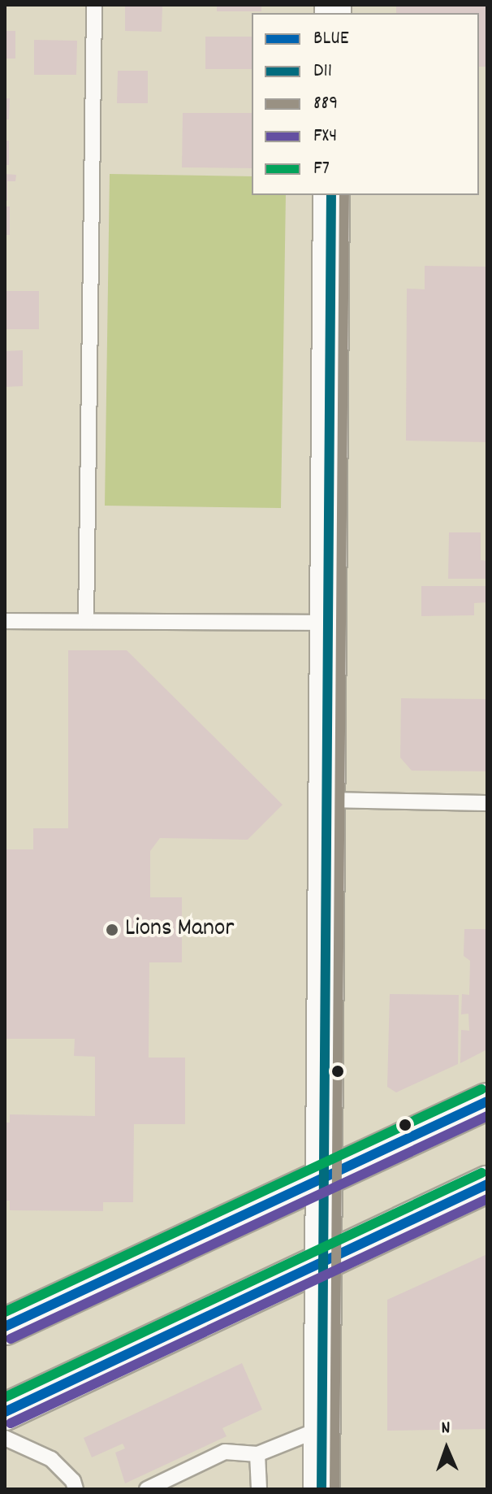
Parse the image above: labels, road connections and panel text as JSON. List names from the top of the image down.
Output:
{
  "places": ["Lions Manor"],
  "lines": [
    "transit line D11",
    "transit line 889",
    "transit line F7",
    "transit line BLUE",
    "transit line FX4"
  ],
  "legend": [
    "BLUE",
    "D11",
    "889",
    "FX4",
    "F7"
  ],
  "north": "top"
}
